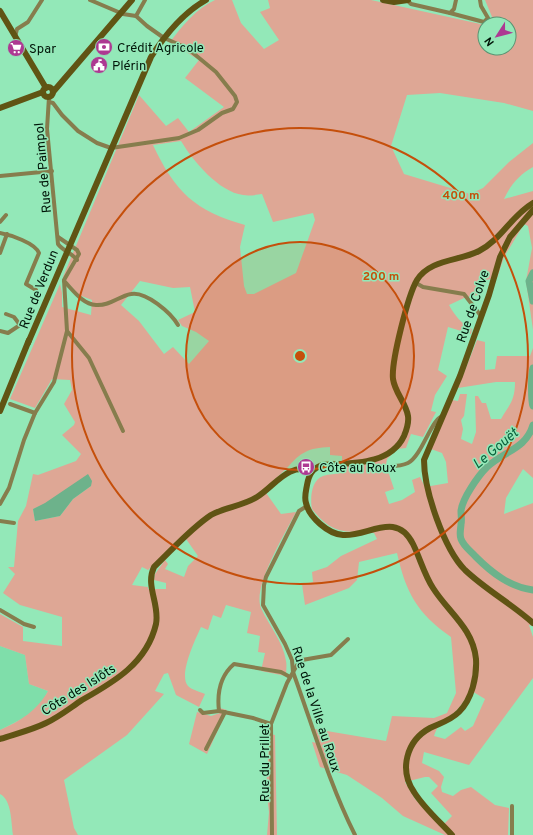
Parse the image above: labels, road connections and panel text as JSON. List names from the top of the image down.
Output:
{
  "streets": {
    "main road": ["Rue de Verdun", "Rue de Colve", "Côte des Islôts"],
    "street": ["Rue de Paimpol", "Rue de la Ville au Roux", "Rue du Prillet"]
  },
  "crossings": [
    ["Rue de Paimpol", "Rue de Verdun"],
    ["Rue de la Ville au Roux", "Rue du Prillet"]
  ],
  "water": ["Le Gouët"],
  "places": {
    "bank": ["Crédit Agricole"],
    "supermarket": ["Spar"],
    "public building": ["Plérin"],
    "bus stop": ["Côte au Roux"]
  },
  "north": "bottom left",
  "rings": ["400 m", "200 m"]
}
